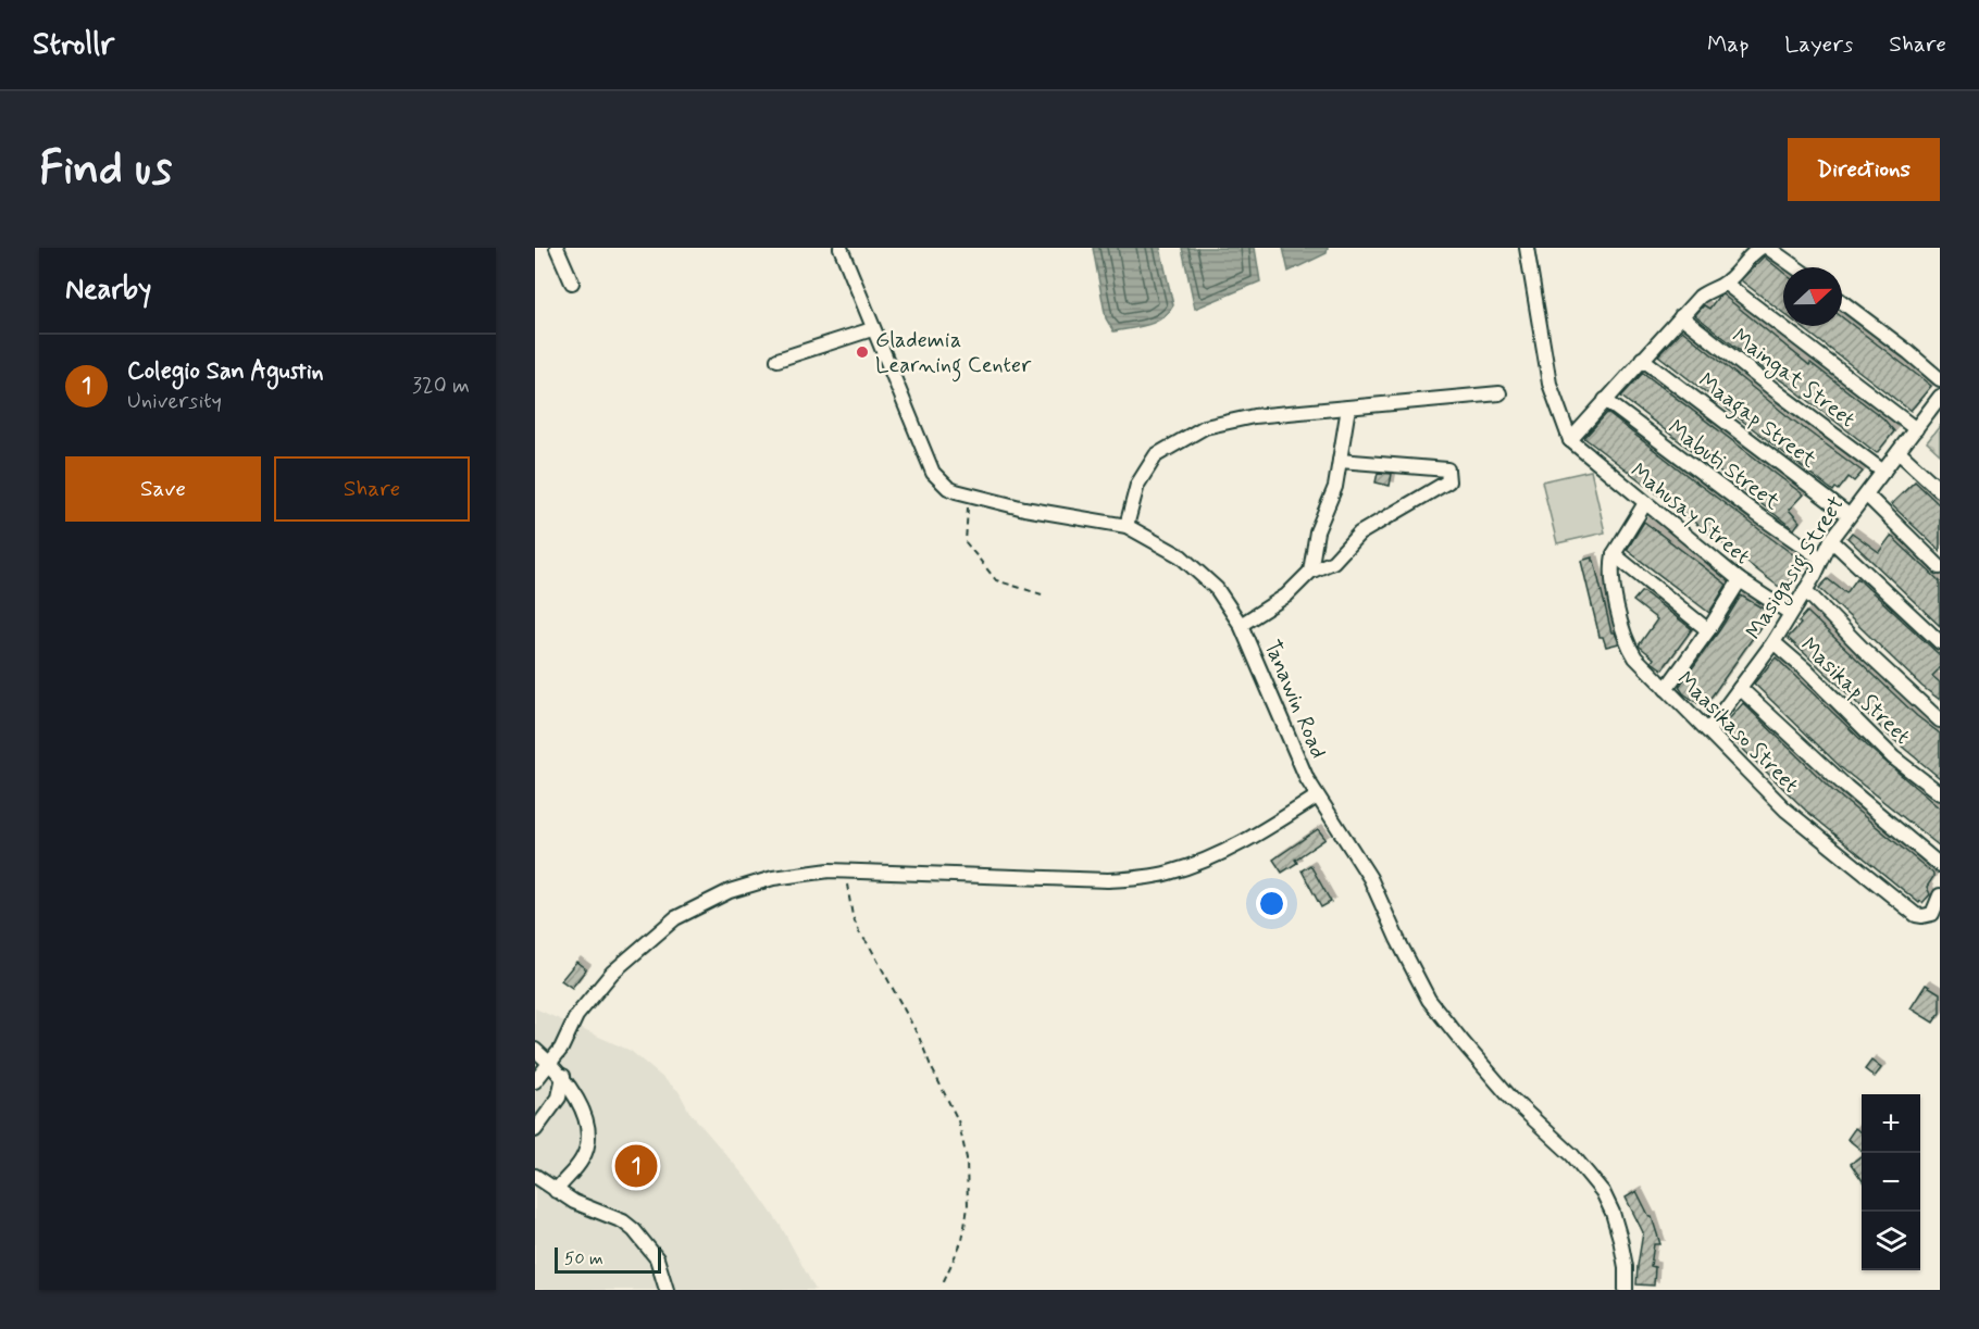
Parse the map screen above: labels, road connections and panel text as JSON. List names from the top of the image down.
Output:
{
  "streets": {
    "street": [
      "Maingat Street",
      "Maagap Street",
      "Mabuti Street",
      "Mahusay Street",
      "Masigasig Street",
      "Masikap Street",
      "Tanawin Road",
      "Maasikaso Street"
    ]
  },
  "crossings": [
    ["Maingat Street", "Masigasig Street"],
    ["Maagap Street", "Masigasig Street"],
    ["Mabuti Street", "Masigasig Street"],
    ["Mahusay Street", "Masigasig Street"],
    ["Masigasig Street", "Masikap Street"],
    ["Masigasig Street", "Maasikaso Street"]
  ],
  "places": ["Glademia Learning Center"],
  "scale_bar": "50 m",
  "north": "right",
  "page": {
    "header": "Strollr",
    "nav": ["Map", "Layers", "Share"],
    "buttons": [
      "Directions",
      ["Save", "Share"]
    ],
    "title": "Find us",
    "heading": "Nearby",
    "list": [
      {
        "mark": "1",
        "name": "Colegio San Agustin",
        "note": "University",
        "value": "320 m"
      }
    ],
    "map_buttons": ["+", "−"],
    "pins": "1",
    "scale": "50 m"
  }
}
